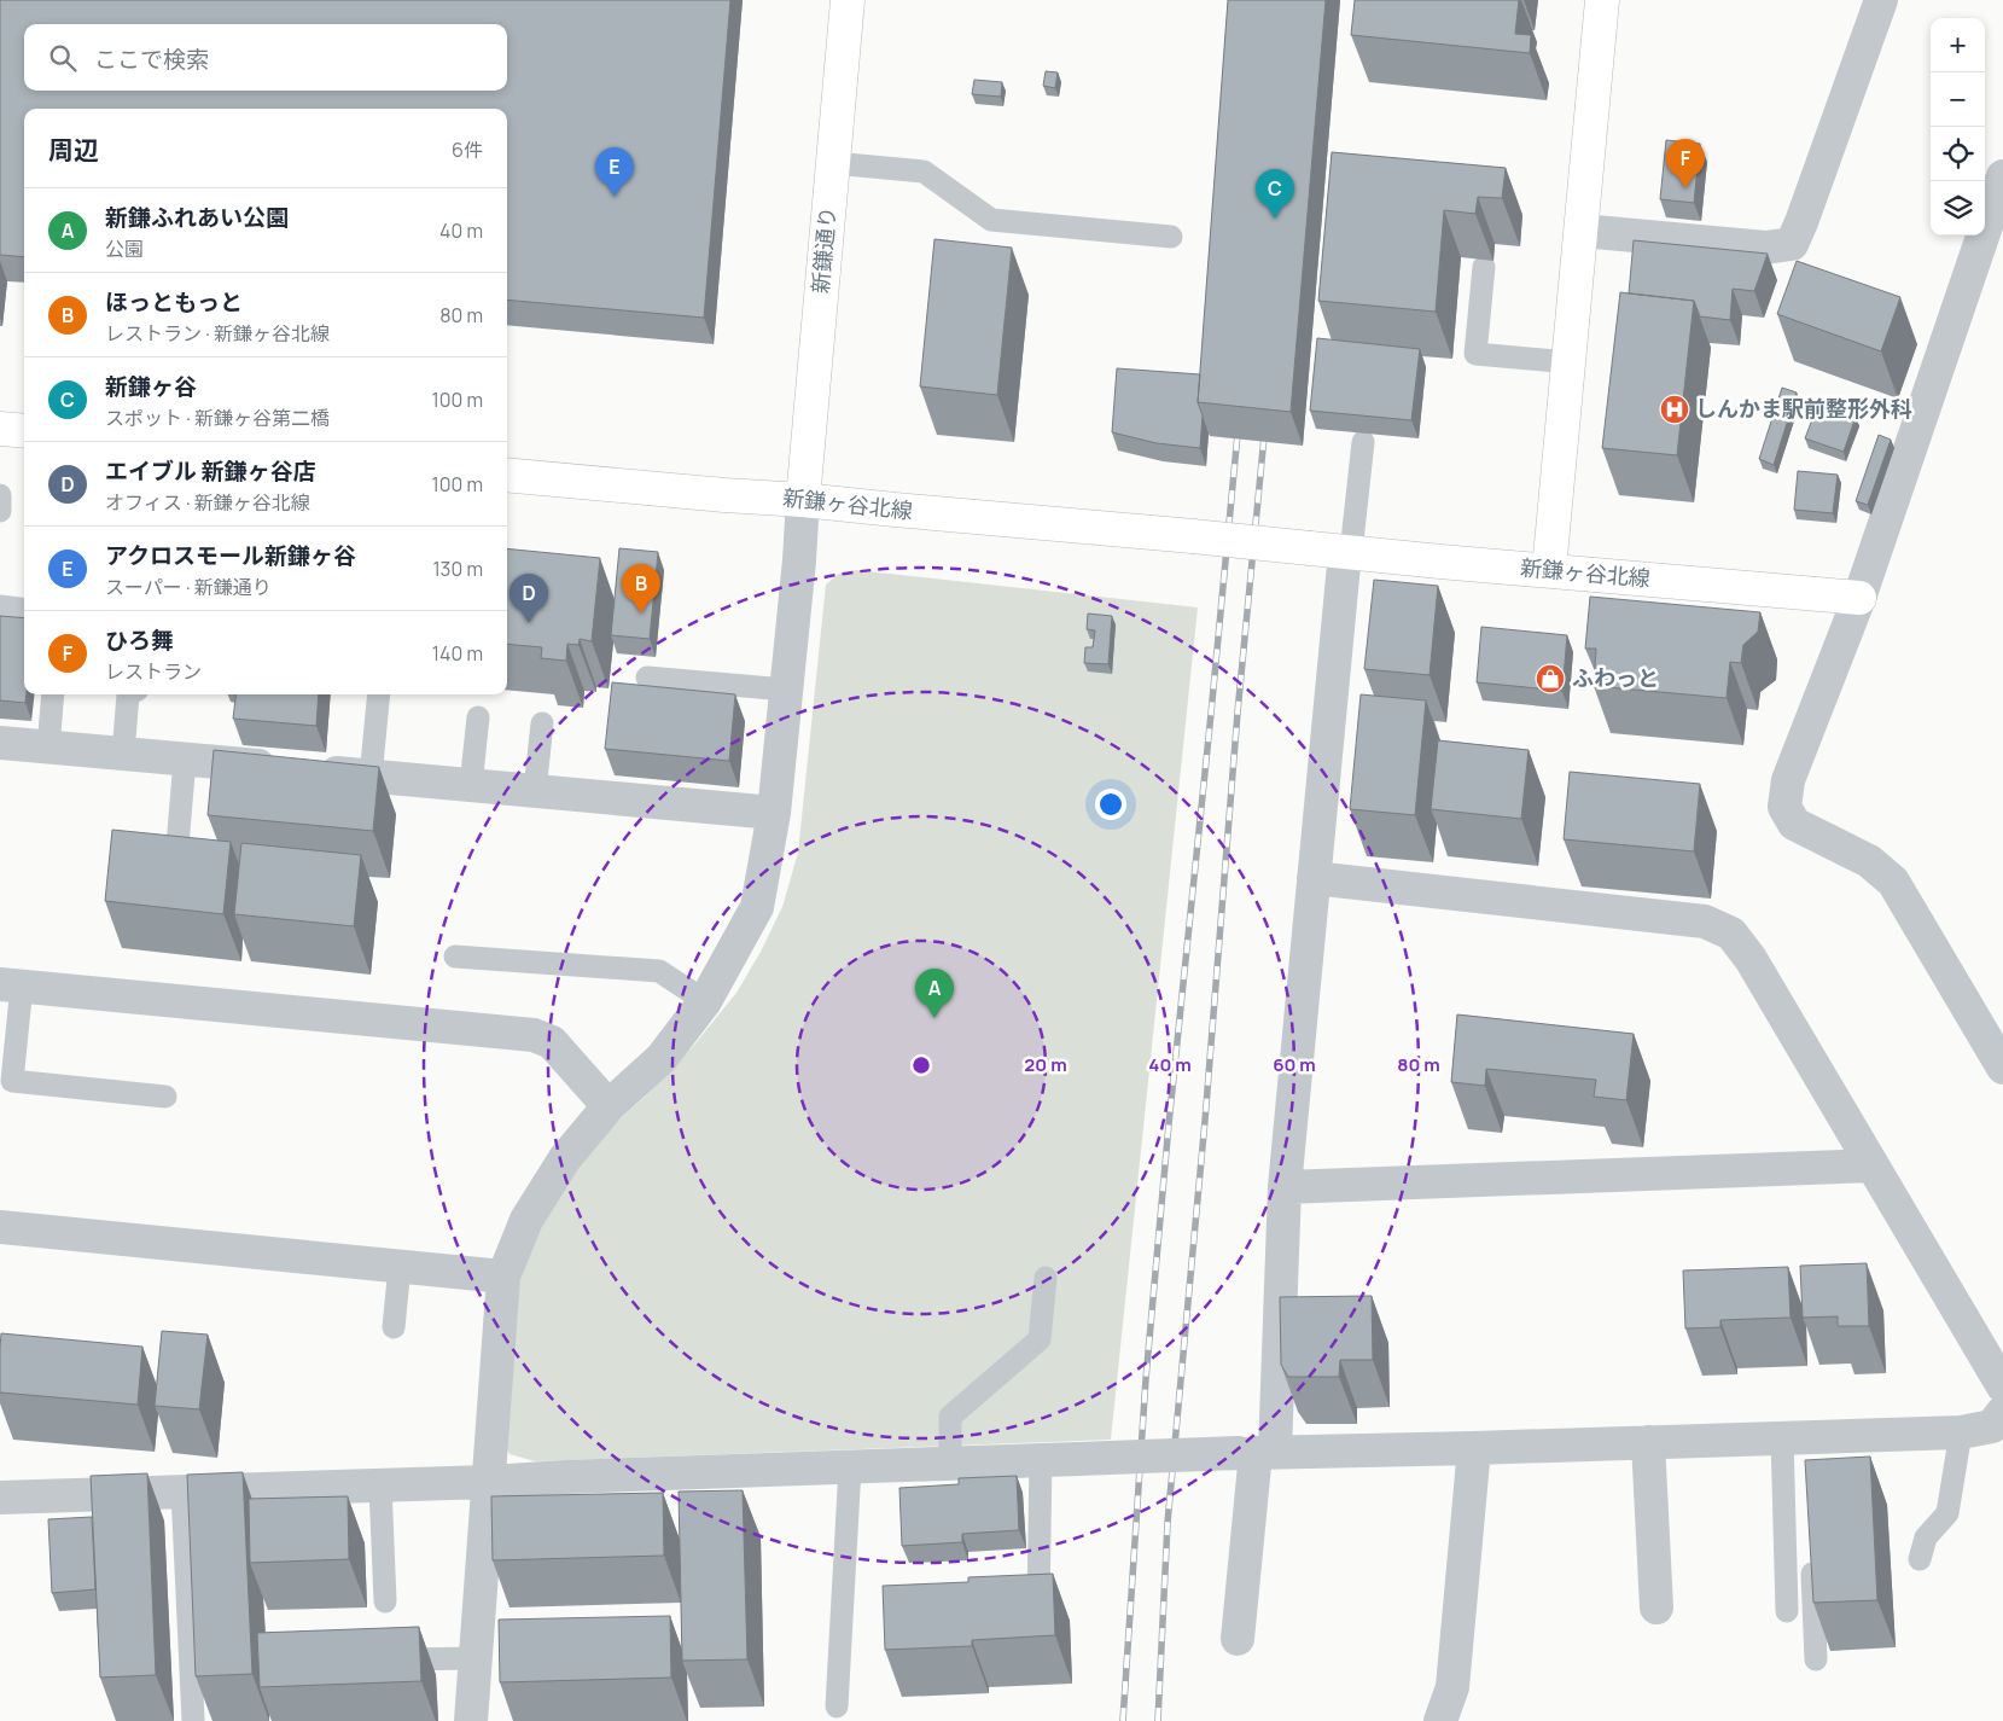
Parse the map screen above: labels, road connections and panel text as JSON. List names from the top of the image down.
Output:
{
  "streets": {
    "street": ["新鎌通り", "新鎌ヶ谷北線"]
  },
  "crossings": [
    ["新鎌通り", "新鎌ヶ谷北線"]
  ],
  "places": {
    "hospital": ["しんかま駅前整形外科"],
    "shop": ["ふわっと"]
  },
  "page": {
    "map_buttons": ["+", "−"],
    "search": "ここで検索",
    "heading": ["周辺", "6件"],
    "pins": [
      "F",
      "E",
      "C",
      "B",
      "D",
      "A"
    ],
    "list": [
      {
        "mark": "A",
        "name": "新鎌ふれあい公園",
        "note": "公園",
        "value": "40 m"
      },
      {
        "mark": "B",
        "name": "ほっともっと",
        "note": "レストラン · 新鎌ヶ谷北線",
        "value": "80 m"
      },
      {
        "mark": "C",
        "name": "新鎌ヶ谷",
        "note": "スポット · 新鎌ヶ谷第二橋",
        "value": "100 m"
      },
      {
        "mark": "D",
        "name": "エイブル 新鎌ヶ谷店",
        "note": "オフィス · 新鎌ヶ谷北線",
        "value": "100 m"
      },
      {
        "mark": "E",
        "name": "アクロスモール新鎌ヶ谷",
        "note": "スーパー · 新鎌通り",
        "value": "130 m"
      },
      {
        "mark": "F",
        "name": "ひろ舞",
        "note": "レストラン",
        "value": "140 m"
      }
    ]
  },
  "rings": [
    "20 m",
    "40 m",
    "60 m",
    "80 m"
  ]
}
